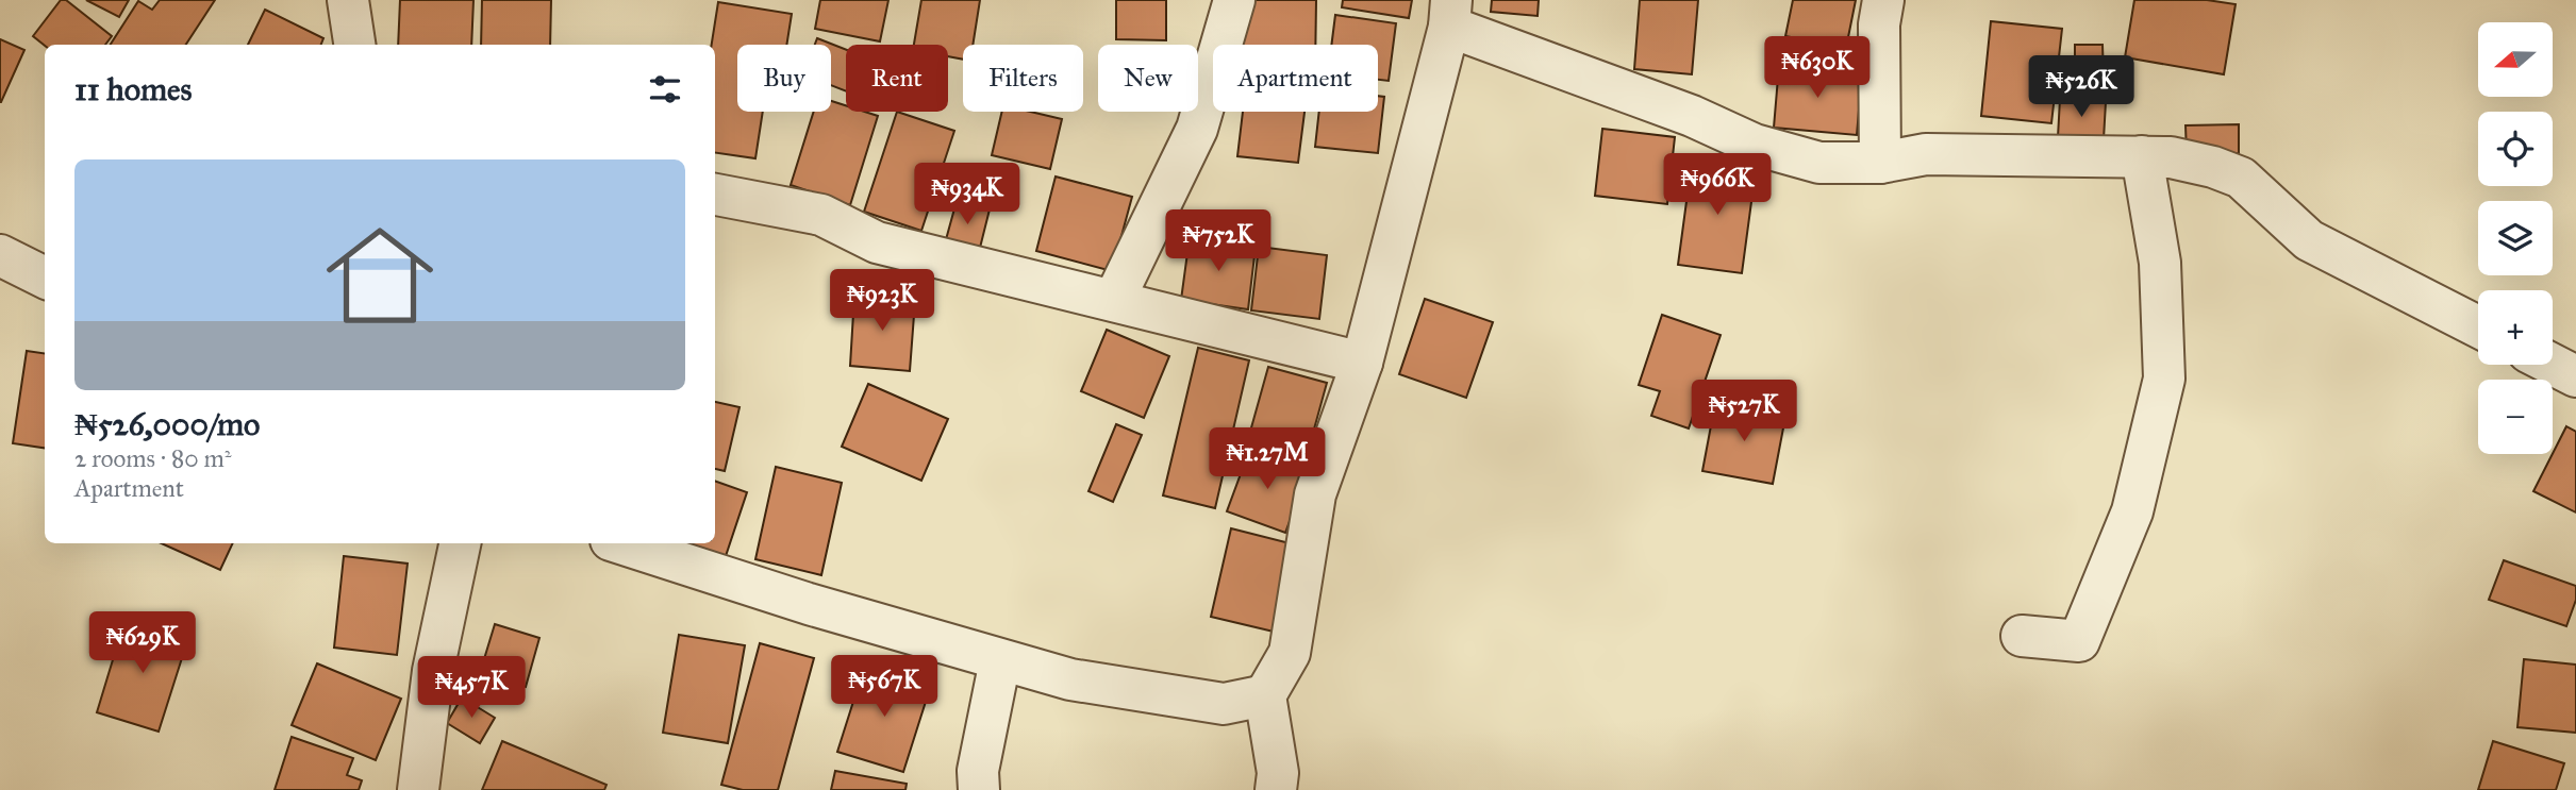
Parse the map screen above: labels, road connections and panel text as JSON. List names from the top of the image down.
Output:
{
  "north": "left",
  "page": {
    "map_buttons": ["+", "−"],
    "price": [
      "₦630K",
      "₦526K",
      "₦966K",
      "₦934K",
      "₦752K",
      "₦923K",
      "₦527K",
      "₦1.27M",
      "₦629K",
      "₦567K",
      "₦457K"
    ],
    "chip": [
      "Buy",
      "Rent",
      "Filters",
      "New",
      "Apartment"
    ],
    "heading": "11 homes",
    "list": [
      {
        "name": "₦526,000/mo",
        "note": "2 rooms · 80 m² · Apartment"
      }
    ]
  }
}
